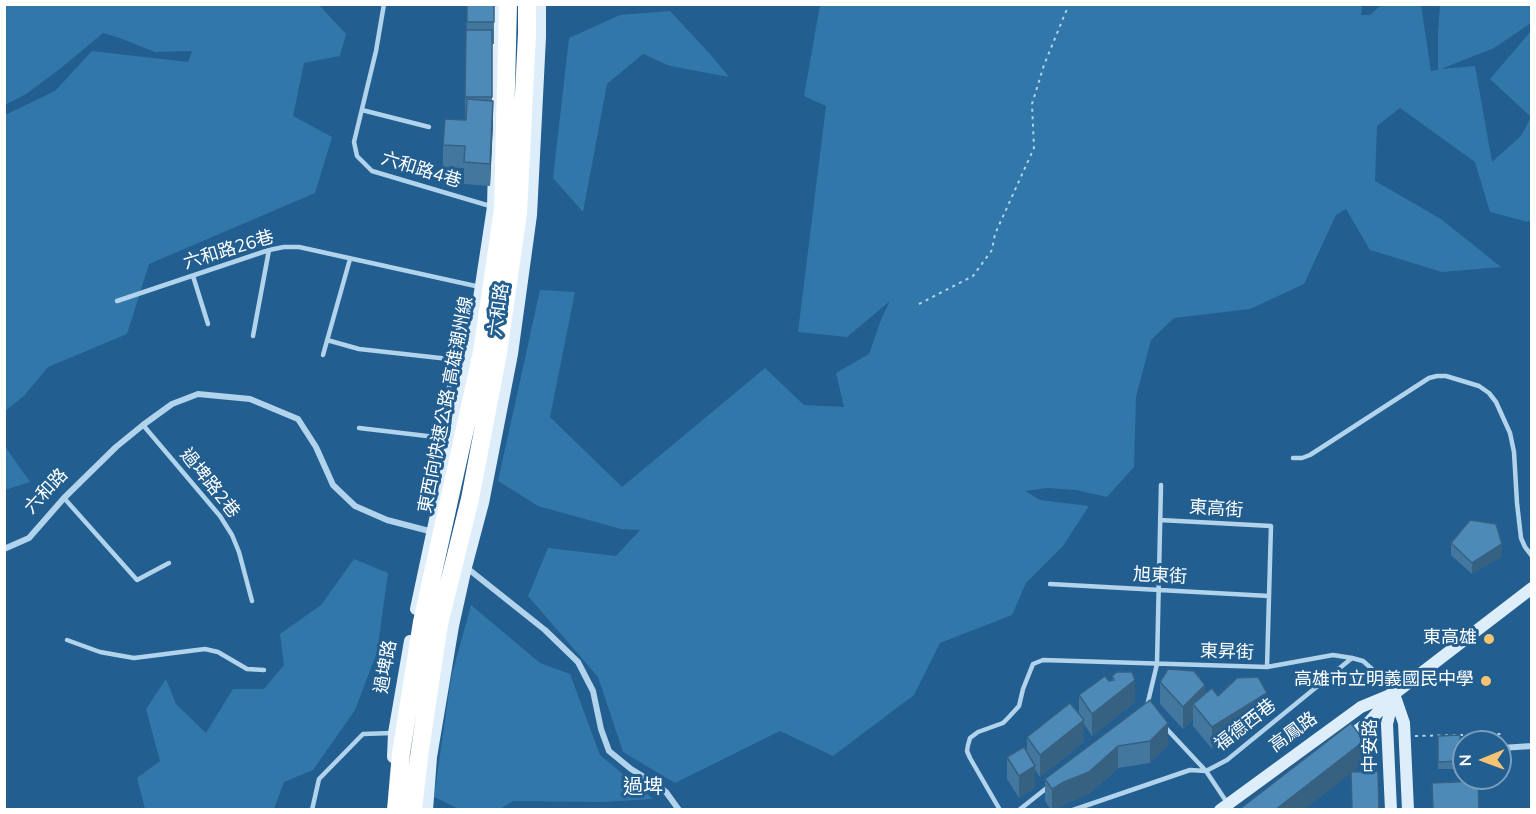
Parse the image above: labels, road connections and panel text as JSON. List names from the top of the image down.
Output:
{
  "streets": {
    "highway": ["東西向快速公路 高雄潮州線"],
    "main road": [
      "六和路",
      "過埤路",
      "高鳳路",
      "中安路"
    ],
    "lane": [
      "六和路4巷",
      "六和路26巷",
      "過埤路2巷",
      "東高街",
      "旭東街",
      "東昇街",
      "福德西巷"
    ]
  },
  "crossings": [
    ["六和路4巷", "六和路"],
    ["六和路26巷", "六和路"],
    ["六和路", "過埤路2巷"],
    ["六和路", "過埤路"],
    ["東高街", "旭東街"],
    ["東昇街", "福德西巷"],
    ["高鳳路", "中安路"]
  ],
  "districts": ["過埤"],
  "places": ["東高雄", "高雄市立明義國民中學"],
  "north": "left"
}
